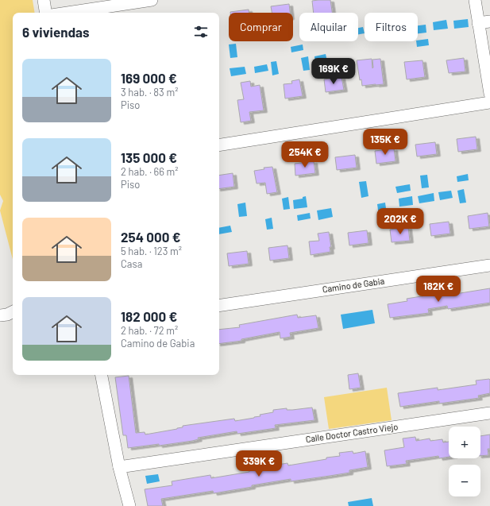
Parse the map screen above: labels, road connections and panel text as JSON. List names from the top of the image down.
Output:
{
  "streets": {
    "street": ["Camino de Gabia", "Calle Doctor Castro Viejo"]
  },
  "page": {
    "chip": ["Comprar", "Alquilar", "Filtros"],
    "heading": "6 viviendas",
    "list": [
      {
        "name": "169 000 €",
        "note": "3 hab. · 83 m² · Piso"
      },
      {
        "name": "135 000 €",
        "note": "2 hab. · 66 m² · Piso"
      },
      {
        "name": "254 000 €",
        "note": "5 hab. · 123 m² · Casa"
      },
      {
        "name": "182 000 €",
        "note": "2 hab. · 72 m² · Camino de Gabia"
      }
    ],
    "price": [
      "169K €",
      "135K €",
      "254K €",
      "202K €",
      "182K €",
      "339K €"
    ],
    "map_buttons": ["+", "−"]
  }
}
